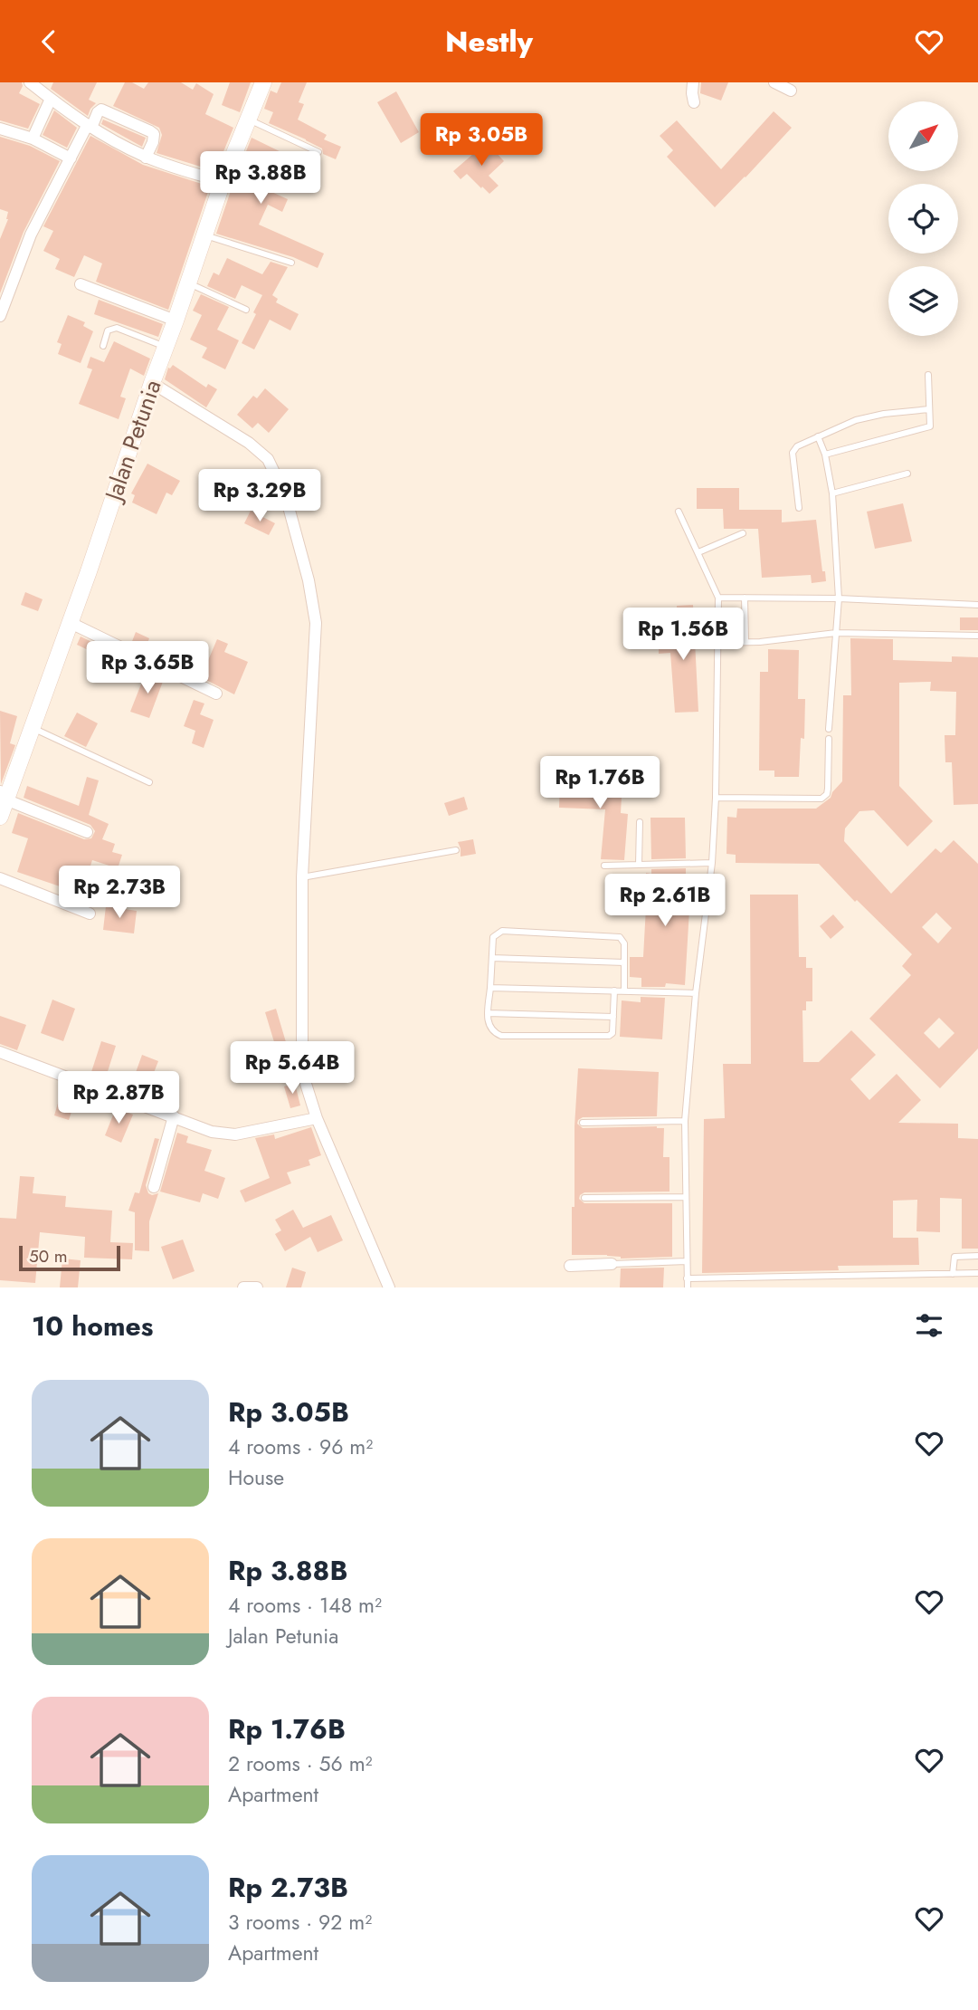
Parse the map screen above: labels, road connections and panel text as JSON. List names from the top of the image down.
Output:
{
  "streets": {
    "street": ["Jalan Petunia"]
  },
  "scale_bar": "50 m",
  "north": "top right",
  "page": {
    "header": "Nestly",
    "price": [
      "Rp 3.05B",
      "Rp 3.88B",
      "Rp 3.29B",
      "Rp 1.56B",
      "Rp 3.65B",
      "Rp 1.76B",
      "Rp 2.73B",
      "Rp 2.61B",
      "Rp 5.64B",
      "Rp 2.87B"
    ],
    "scale": "50 m",
    "heading": "10 homes",
    "list": [
      {
        "name": "Rp 3.05B",
        "note": "4 rooms · 96 m² · House"
      },
      {
        "name": "Rp 3.88B",
        "note": "4 rooms · 148 m² · Jalan Petunia"
      },
      {
        "name": "Rp 1.76B",
        "note": "2 rooms · 56 m² · Apartment"
      },
      {
        "name": "Rp 2.73B",
        "note": "3 rooms · 92 m² · Apartment"
      }
    ]
  }
}
